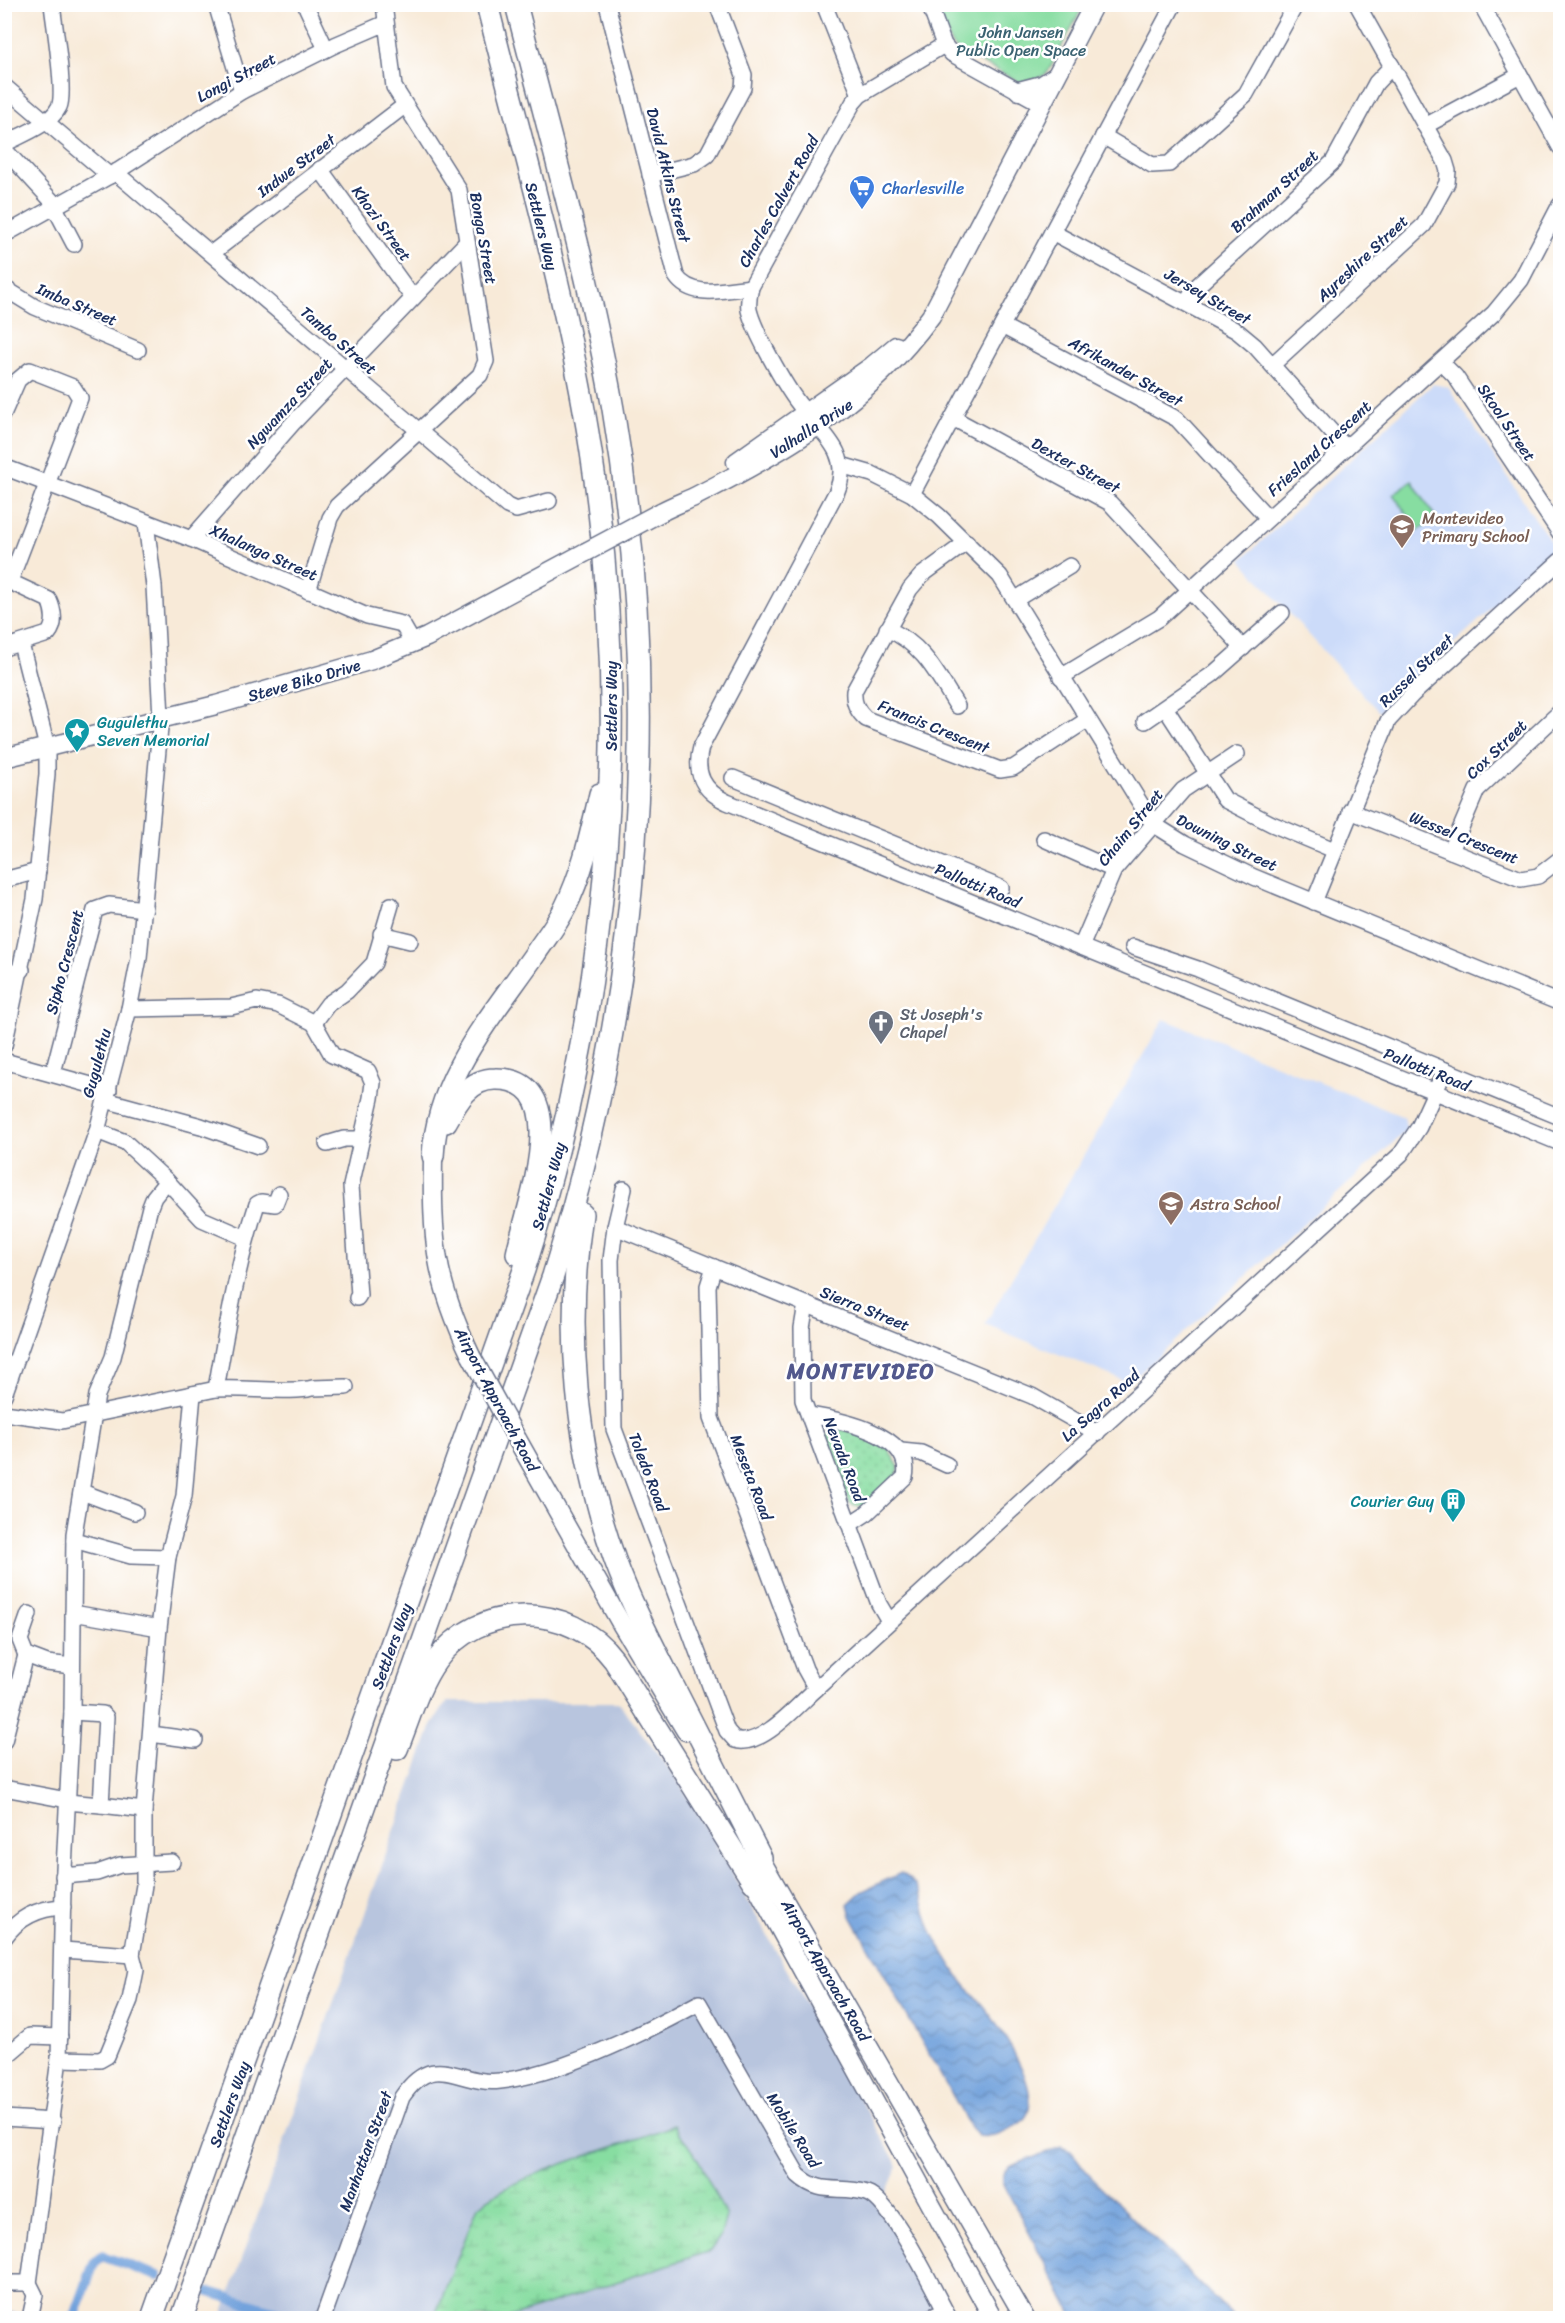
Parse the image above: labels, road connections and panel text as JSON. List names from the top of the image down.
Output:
{
  "streets": {
    "highway": ["Settlers Way"],
    "main road": ["Valhalla Drive", "Steve Biko Drive", "Airport Approach Road"],
    "street": [
      "Longi Street",
      "Indwe Street",
      "David Atkins Street",
      "Brahman Street",
      "Charles Calvert Road",
      "Khozi Street",
      "Bonga Street",
      "Ayreshire Street",
      "Jersey Street",
      "Imba Street",
      "Tambo Street",
      "Afrikander Street",
      "Ngwamza Street",
      "Skool Street",
      "Friesland Crescent",
      "Dexter Street",
      "Xhalanga Street",
      "Russel Street",
      "Francis Crescent",
      "Cox Street",
      "Chaim Street",
      "Wessel Crescent",
      "Downing Street",
      "Pallotti Road",
      "Sipho Crescent",
      "Gugulethu",
      "Sierra Street",
      "La Sagra Road",
      "Nevada Road",
      "Toledo Road",
      "Meseta Road",
      "Mobile Road",
      "Manhattan Street"
    ]
  },
  "crossings": [
    ["Longi Street", "Bonga Street"],
    ["Longi Street", "Tambo Street"],
    ["Indwe Street", "Khozi Street"],
    ["Indwe Street", "Bonga Street"],
    ["Indwe Street", "Tambo Street"],
    ["David Atkins Street", "Charles Calvert Road"],
    ["Brahman Street", "Ayreshire Street"],
    ["Brahman Street", "Jersey Street"],
    ["Charles Calvert Road", "Valhalla Drive"],
    ["Khozi Street", "Ngwamza Street"],
    ["Bonga Street", "Tambo Street"],
    ["Bonga Street", "Ngwamza Street"],
    ["Ayreshire Street", "Jersey Street"],
    ["Jersey Street", "Friesland Crescent"],
    ["Tambo Street", "Ngwamza Street"],
    ["Afrikander Street", "Friesland Crescent"],
    ["Ngwamza Street", "Xhalanga Street"],
    ["Skool Street", "Friesland Crescent"],
    ["Valhalla Drive", "Steve Biko Drive"],
    ["Friesland Crescent", "Dexter Street"],
    ["Friesland Crescent", "Downing Street"],
    ["Xhalanga Street", "Steve Biko Drive"],
    ["Xhalanga Street", "Gugulethu"],
    ["Russel Street", "Wessel Crescent"],
    ["Russel Street", "Downing Street"],
    ["Steve Biko Drive", "Gugulethu"],
    ["Francis Crescent", "Downing Street"],
    ["Cox Street", "Wessel Crescent"],
    ["Chaim Street", "Downing Street"],
    ["Chaim Street", "Pallotti Road"],
    ["Downing Street", "Pallotti Road"],
    ["Pallotti Road", "La Sagra Road"],
    ["Sipho Crescent", "Gugulethu"],
    ["Sierra Street", "La Sagra Road"],
    ["Sierra Street", "Nevada Road"],
    ["Sierra Street", "Toledo Road"],
    ["Sierra Street", "Meseta Road"],
    ["La Sagra Road", "Nevada Road"],
    ["La Sagra Road", "Toledo Road"],
    ["La Sagra Road", "Meseta Road"],
    ["Mobile Road", "Manhattan Street"]
  ],
  "districts": ["MONTEVIDEO"],
  "parks": ["John Jansen Public Open Space"],
  "places": {
    "supermarket": ["Charlesville"],
    "school or university": ["Montevideo Primary School", "Astra School"],
    "place": ["Gugulethu Seven Memorial"],
    "church": ["St Joseph's Chapel"],
    "building": ["Courier Guy"]
  }
}
